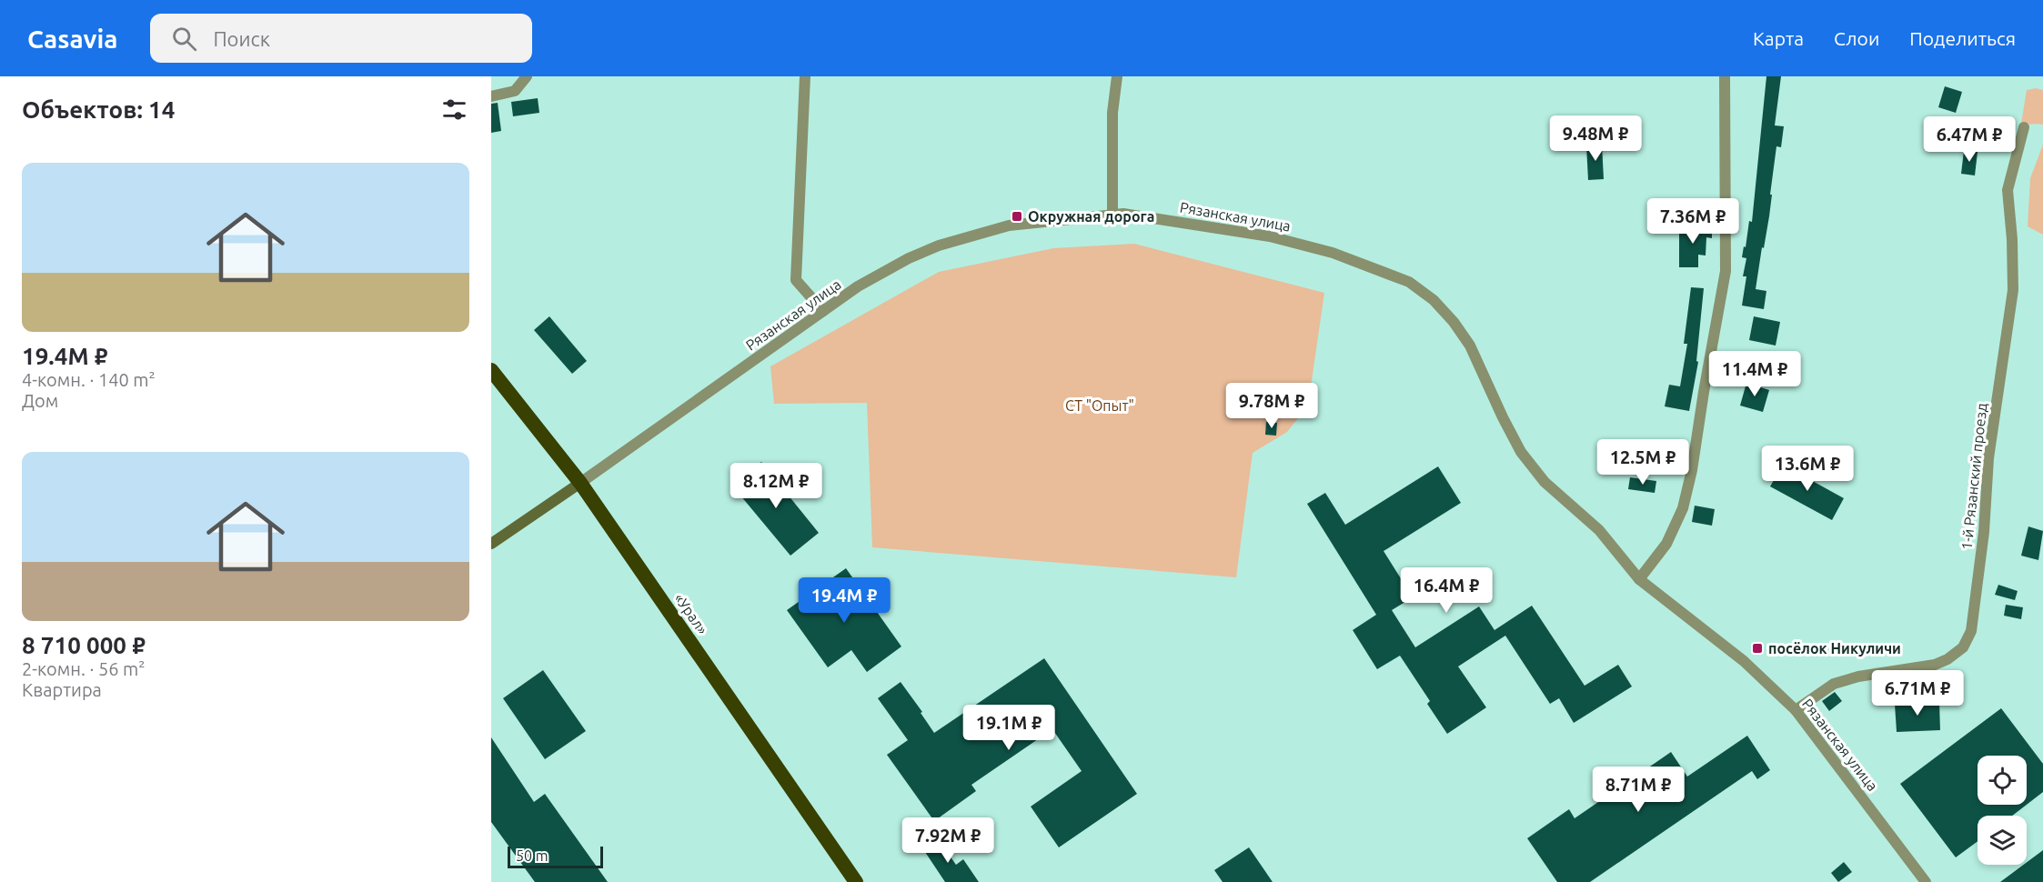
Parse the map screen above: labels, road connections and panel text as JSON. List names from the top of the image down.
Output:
{
  "streets": {
    "highway": ["«Урал»"],
    "street": ["Рязанская улица", "1-й Рязанский проезд"]
  },
  "crossings": [
    ["Рязанская улица", "1-й Рязанский проезд"],
    ["Рязанская улица", "«Урал»"]
  ],
  "parks": ["СТ \"Опыт\""],
  "places": {
    "transit": ["Окружная дорога", "посёлок Никуличи"]
  },
  "scale_bar": "50 m",
  "page": {
    "header": "Casavia",
    "search": "Поиск",
    "nav": ["Карта", "Слои", "Поделиться"],
    "heading": "Объектов: 14",
    "price": [
      "9.48M ₽",
      "6.47M ₽",
      "7.36M ₽",
      "11.4M ₽",
      "9.78M ₽",
      "12.5M ₽",
      "13.6M ₽",
      "8.12M ₽",
      "16.4M ₽",
      "19.4M ₽",
      "6.71M ₽",
      "19.1M ₽",
      "8.71M ₽",
      "7.92M ₽"
    ],
    "list": [
      {
        "name": "19.4M ₽",
        "note": "4-комн. · 140 m² · Дом"
      },
      {
        "name": "8 710 000 ₽",
        "note": "2-комн. · 56 m² · Квартира"
      }
    ],
    "scale": "50 m"
  }
}
